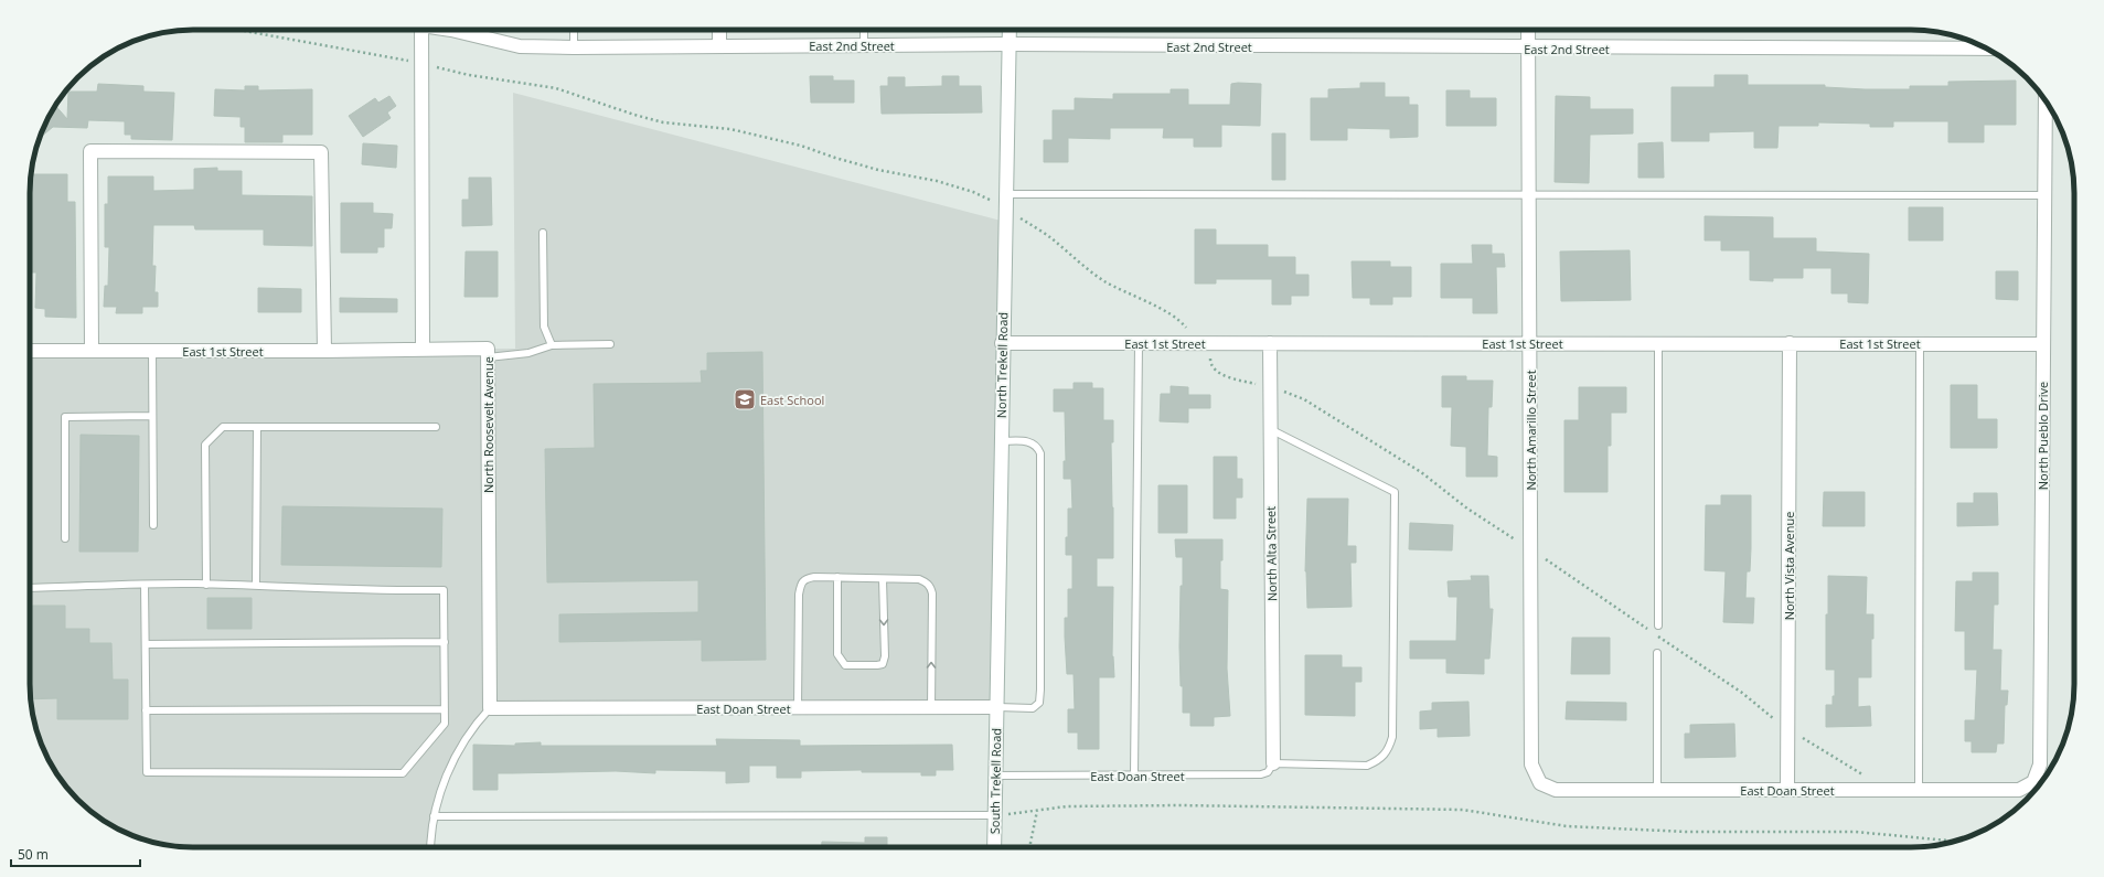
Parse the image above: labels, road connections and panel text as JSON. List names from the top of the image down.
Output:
{
  "streets": {
    "street": [
      "East 2nd Street",
      "East 1st Street",
      "North Trekell Road",
      "North Roosevelt Avenue",
      "North Amarillo Street",
      "North Pueblo Drive",
      "North Alta Street",
      "North Vista Avenue",
      "East Doan Street",
      "South Trekell Road"
    ]
  },
  "crossings": [
    ["East 2nd Street", "North Trekell Road"],
    ["East 2nd Street", "North Amarillo Street"],
    ["East 1st Street", "North Trekell Road"],
    ["East 1st Street", "North Roosevelt Avenue"],
    ["East 1st Street", "North Amarillo Street"],
    ["East 1st Street", "North Pueblo Drive"],
    ["East 1st Street", "North Alta Street"],
    ["East 1st Street", "North Vista Avenue"],
    ["North Trekell Road", "East Doan Street"],
    ["North Trekell Road", "South Trekell Road"],
    ["North Roosevelt Avenue", "East Doan Street"],
    ["North Amarillo Street", "East Doan Street"],
    ["North Pueblo Drive", "East Doan Street"],
    ["North Alta Street", "East Doan Street"],
    ["North Vista Avenue", "East Doan Street"],
    ["East Doan Street", "South Trekell Road"]
  ],
  "places": {
    "school or university": ["East School"]
  },
  "scale_bar": "50 m"
}
